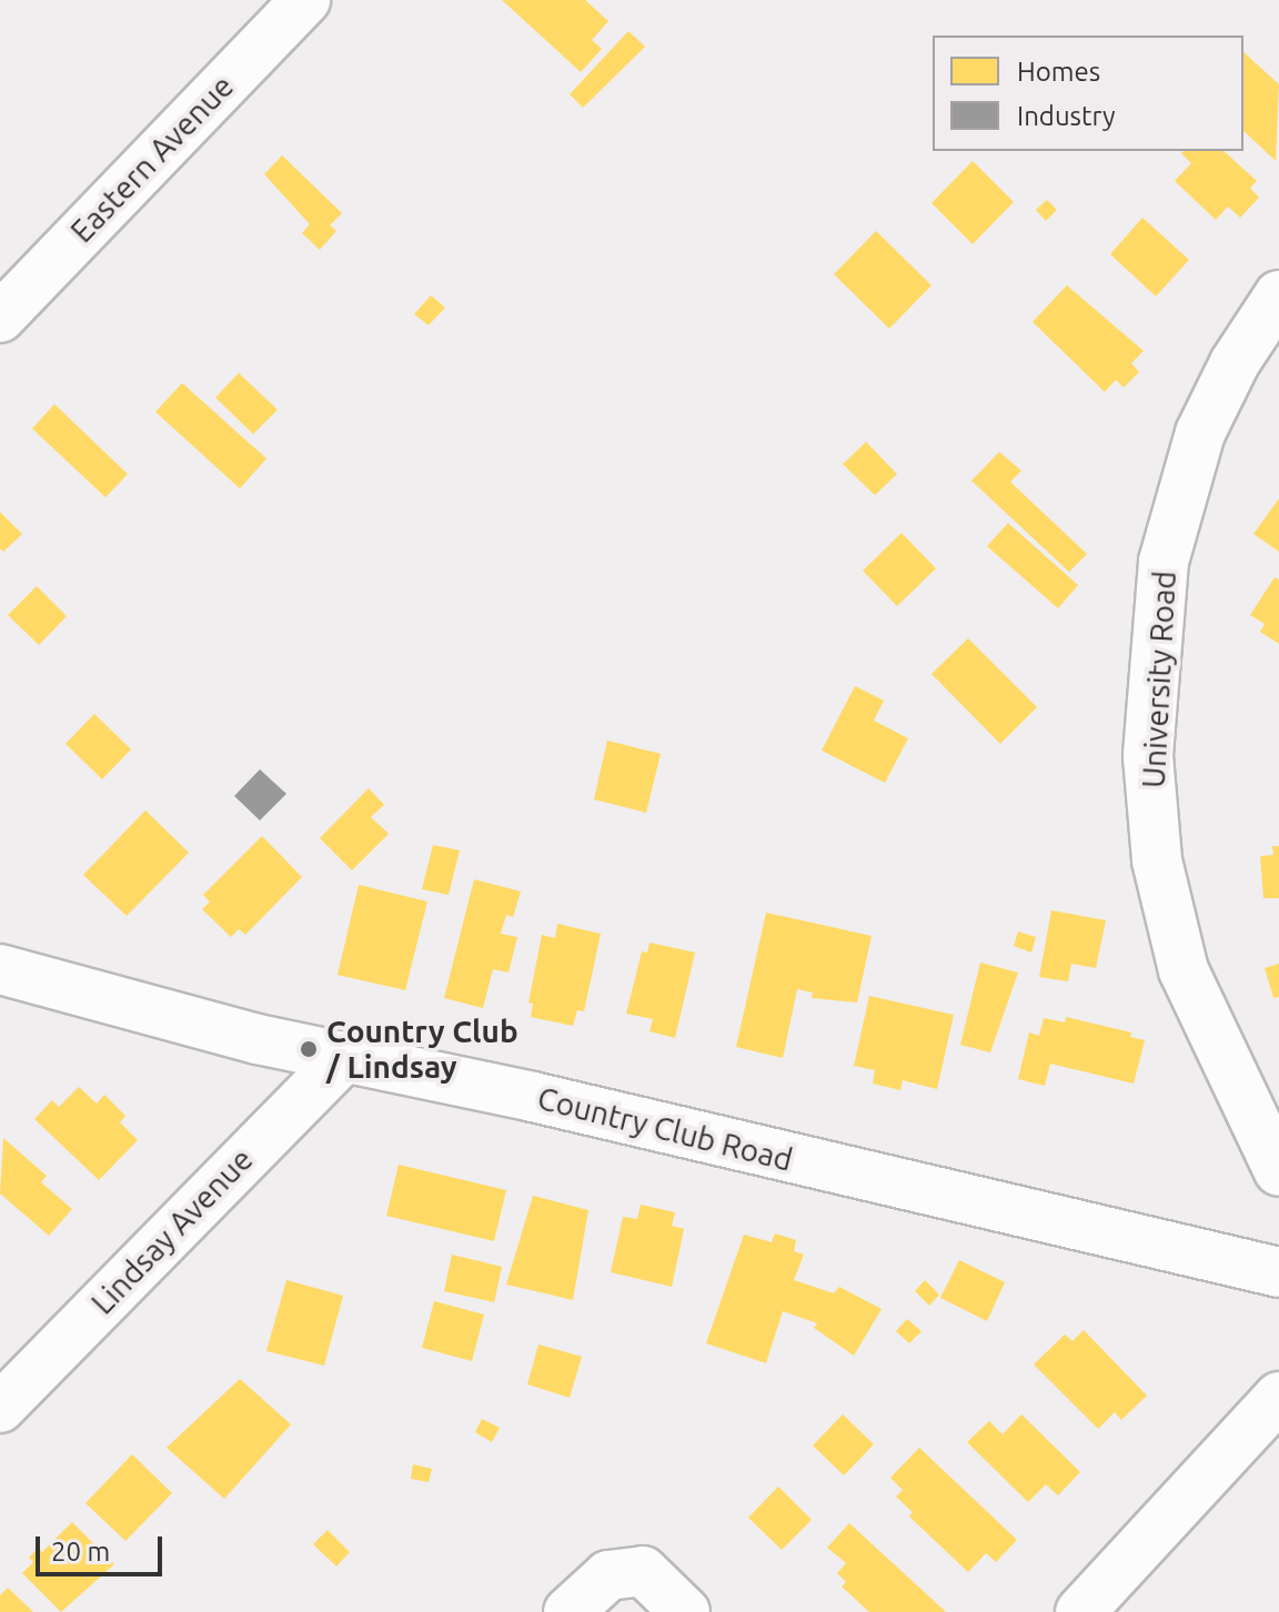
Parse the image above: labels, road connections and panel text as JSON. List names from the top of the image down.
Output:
{
  "streets": {
    "street": [
      "Eastern Avenue",
      "University Road",
      "Country Club Road",
      "Lindsay Avenue"
    ]
  },
  "crossings": [
    ["Country Club Road", "Lindsay Avenue"]
  ],
  "places": ["Country Club / Lindsay"],
  "legend": ["Homes", "Industry"],
  "scale_bar": "20 m"
}
